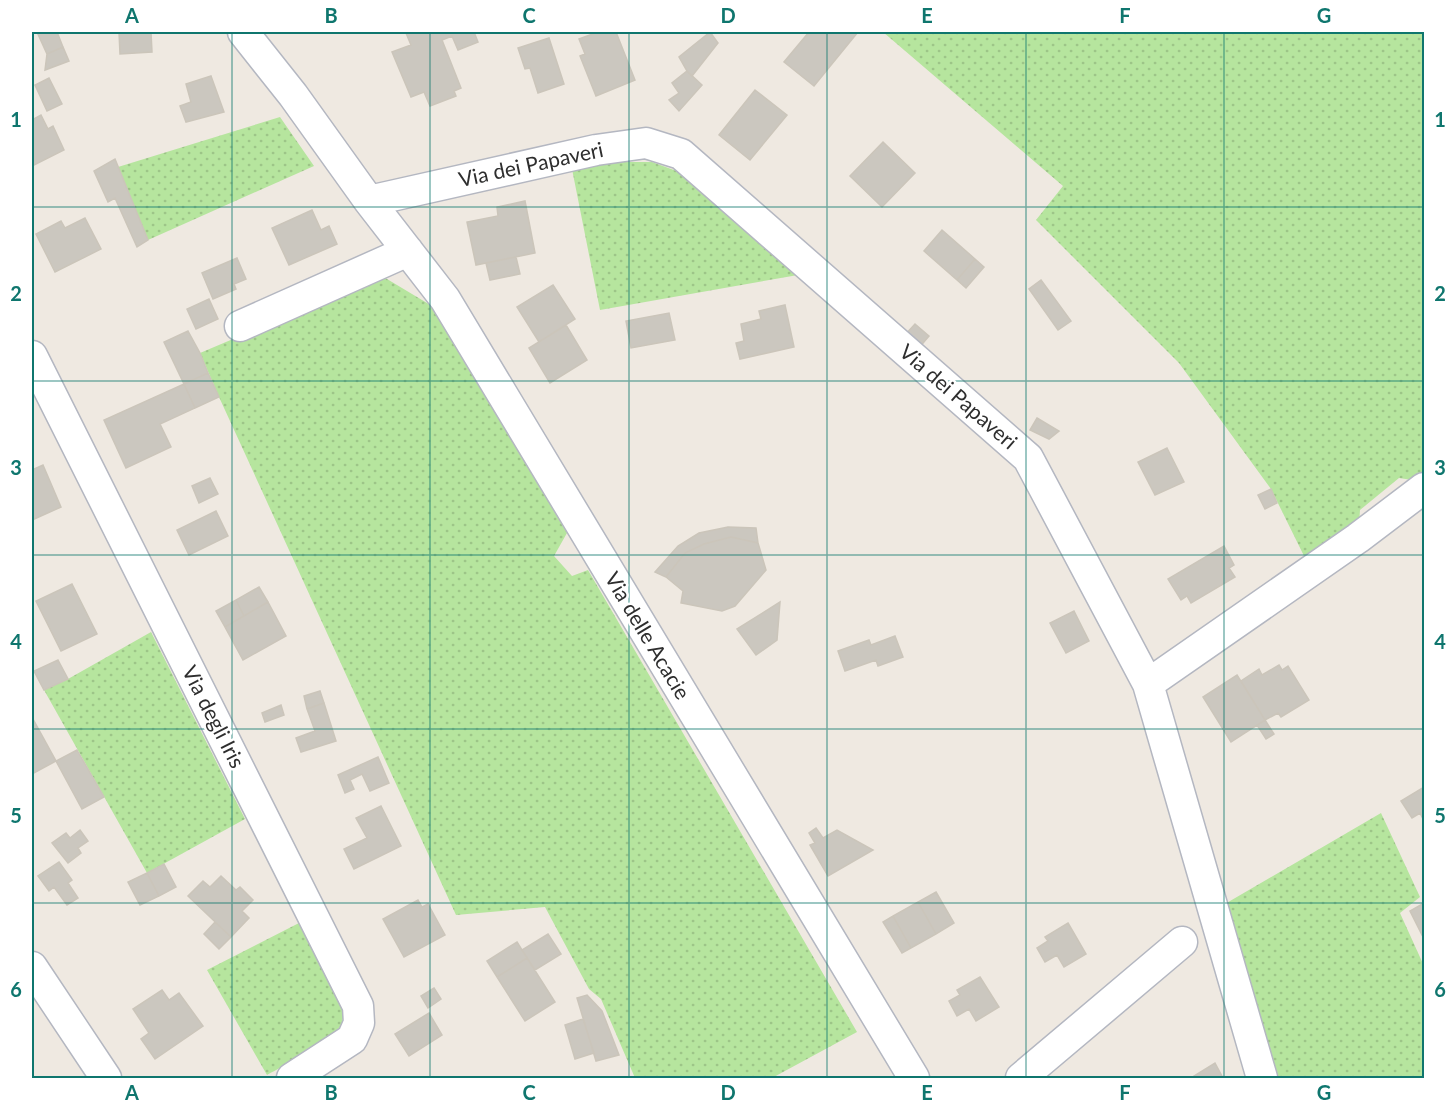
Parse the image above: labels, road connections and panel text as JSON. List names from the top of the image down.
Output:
{
  "streets": {
    "street": ["Via dei Papaveri", "Via delle Acacie", "Via degli Iris"]
  },
  "crossings": [
    ["Via dei Papaveri", "Via delle Acacie"]
  ],
  "grid": {
    "columns": [
      "A",
      "B",
      "C",
      "D",
      "E",
      "F",
      "G"
    ],
    "rows": [
      "1",
      "2",
      "3",
      "4",
      "5",
      "6"
    ]
  }
}
